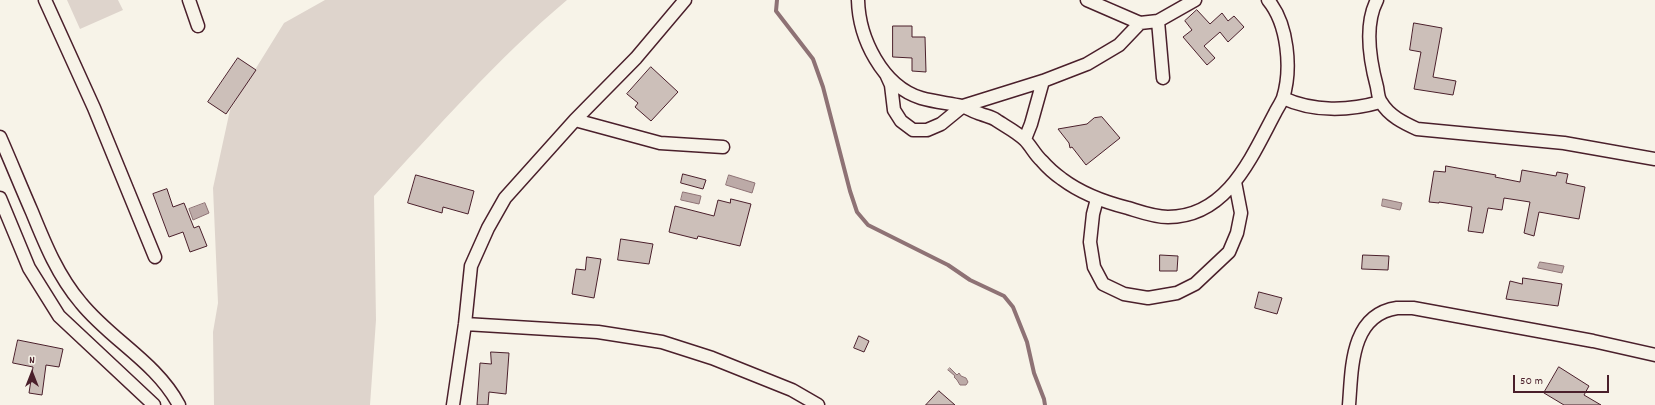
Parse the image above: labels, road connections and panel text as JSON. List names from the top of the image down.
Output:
{
  "scale_bar": "50 m",
  "north": "top"
}
